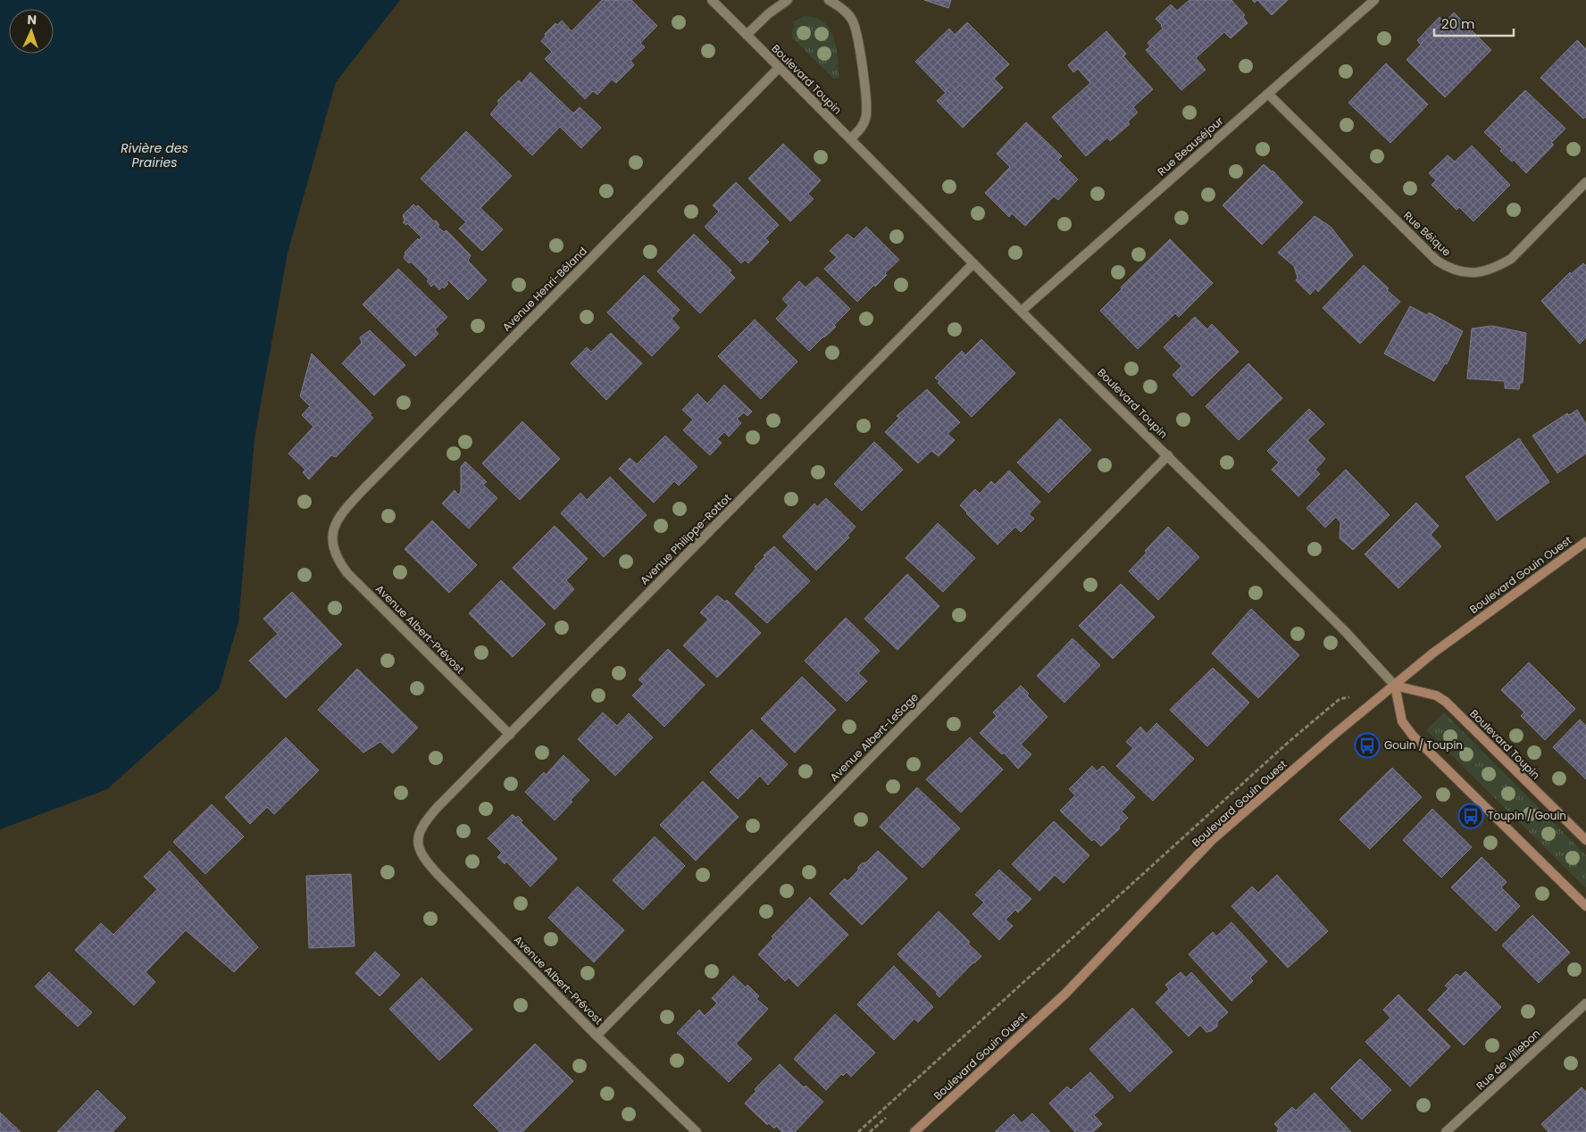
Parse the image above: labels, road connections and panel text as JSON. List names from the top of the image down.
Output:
{
  "streets": {
    "street": [
      "Boulevard Toupin",
      "Rue Beauséjour",
      "Rue Béique",
      "Avenue Henri-Béland",
      "Avenue Philippe-Rottot",
      "Boulevard Gouin Ouest",
      "Avenue Albert-Prévost",
      "Avenue Albert-LeSage",
      "Rue de Villebon"
    ]
  },
  "crossings": [
    ["Boulevard Toupin", "Rue Beauséjour"],
    ["Boulevard Toupin", "Avenue Henri-Béland"],
    ["Boulevard Toupin", "Avenue Philippe-Rottot"],
    ["Boulevard Toupin", "Boulevard Gouin Ouest"],
    ["Boulevard Toupin", "Avenue Albert-LeSage"],
    ["Rue Beauséjour", "Rue Béique"],
    ["Avenue Henri-Béland", "Avenue Albert-Prévost"],
    ["Avenue Philippe-Rottot", "Avenue Albert-Prévost"],
    ["Avenue Albert-Prévost", "Avenue Albert-LeSage"]
  ],
  "water": ["Rivière des Prairies"],
  "places": {
    "bus stop": ["Gouin / Toupin", "Toupin / Gouin"]
  },
  "scale_bar": "20 m",
  "north": "top"
}
